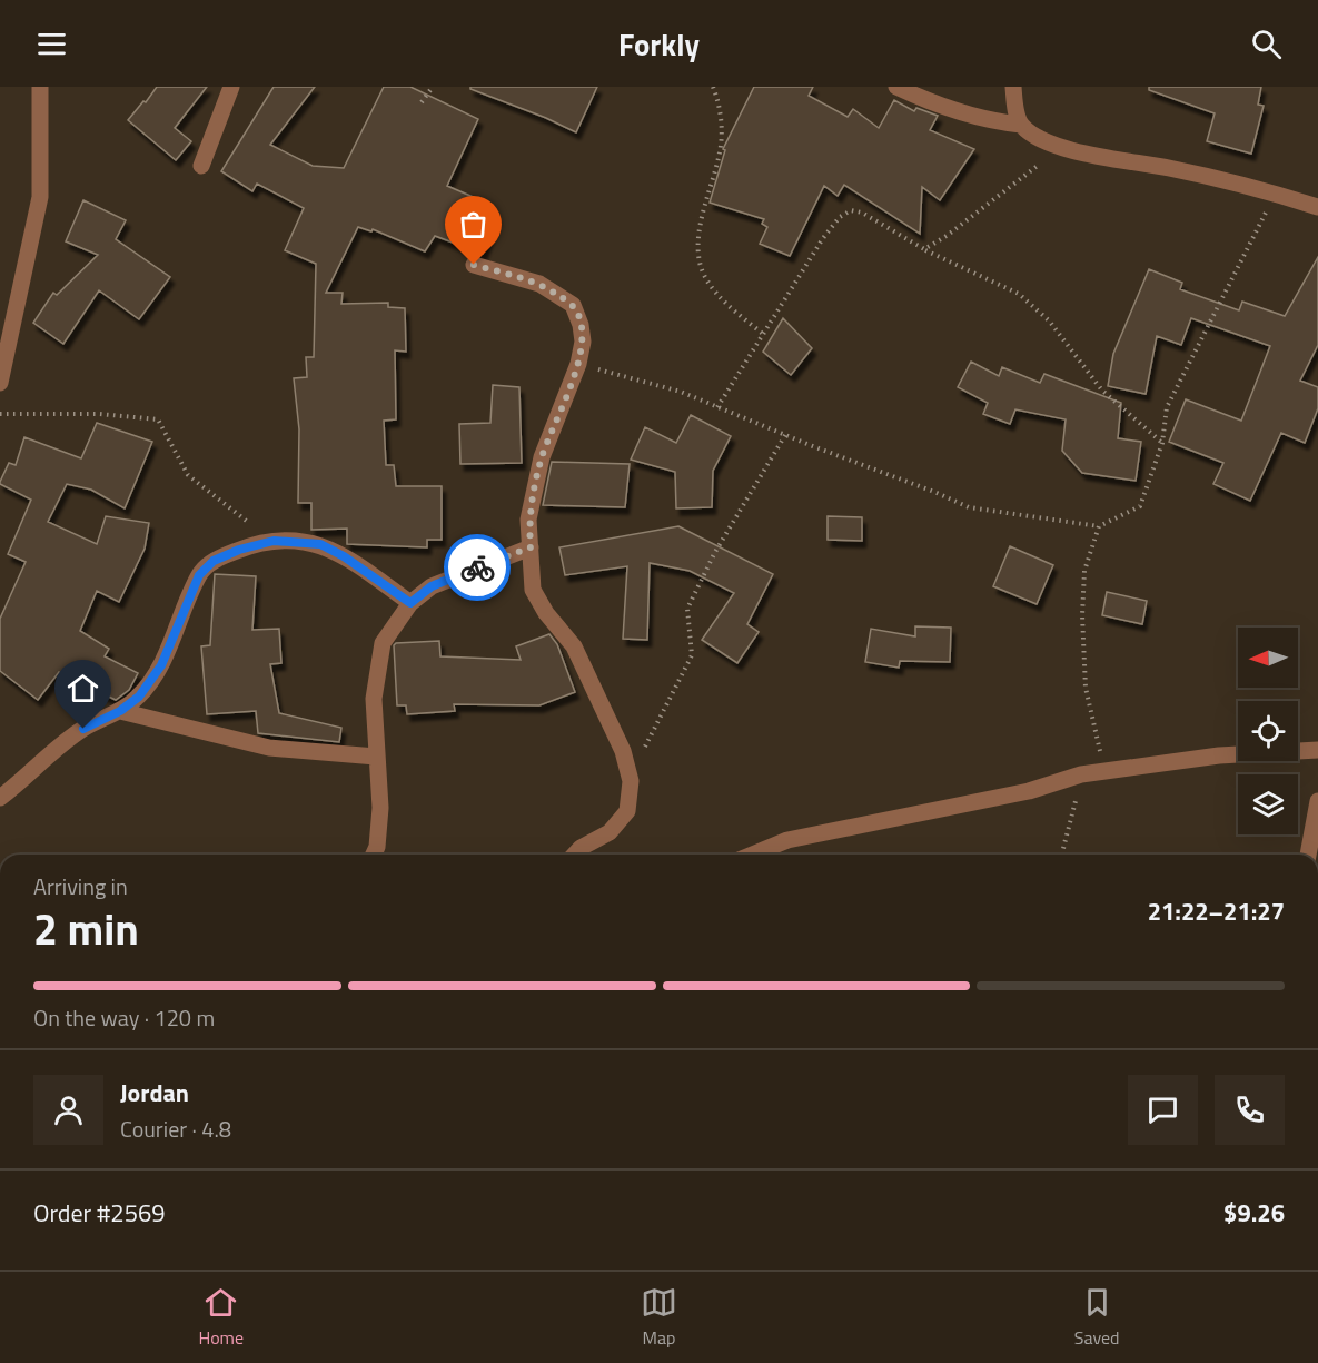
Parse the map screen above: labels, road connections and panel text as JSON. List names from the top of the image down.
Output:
{
  "north": "left",
  "page": {
    "header": "Forkly",
    "heading": ["2 min", "Arriving in", "21:22–21:27"],
    "panel": [
      "Jordan",
      "Courier · 4.8",
      "Order #2569",
      "$9.26"
    ],
    "bar": "On the way · 120 m",
    "tabs": ["Home", "Map", "Saved"]
  }
}
